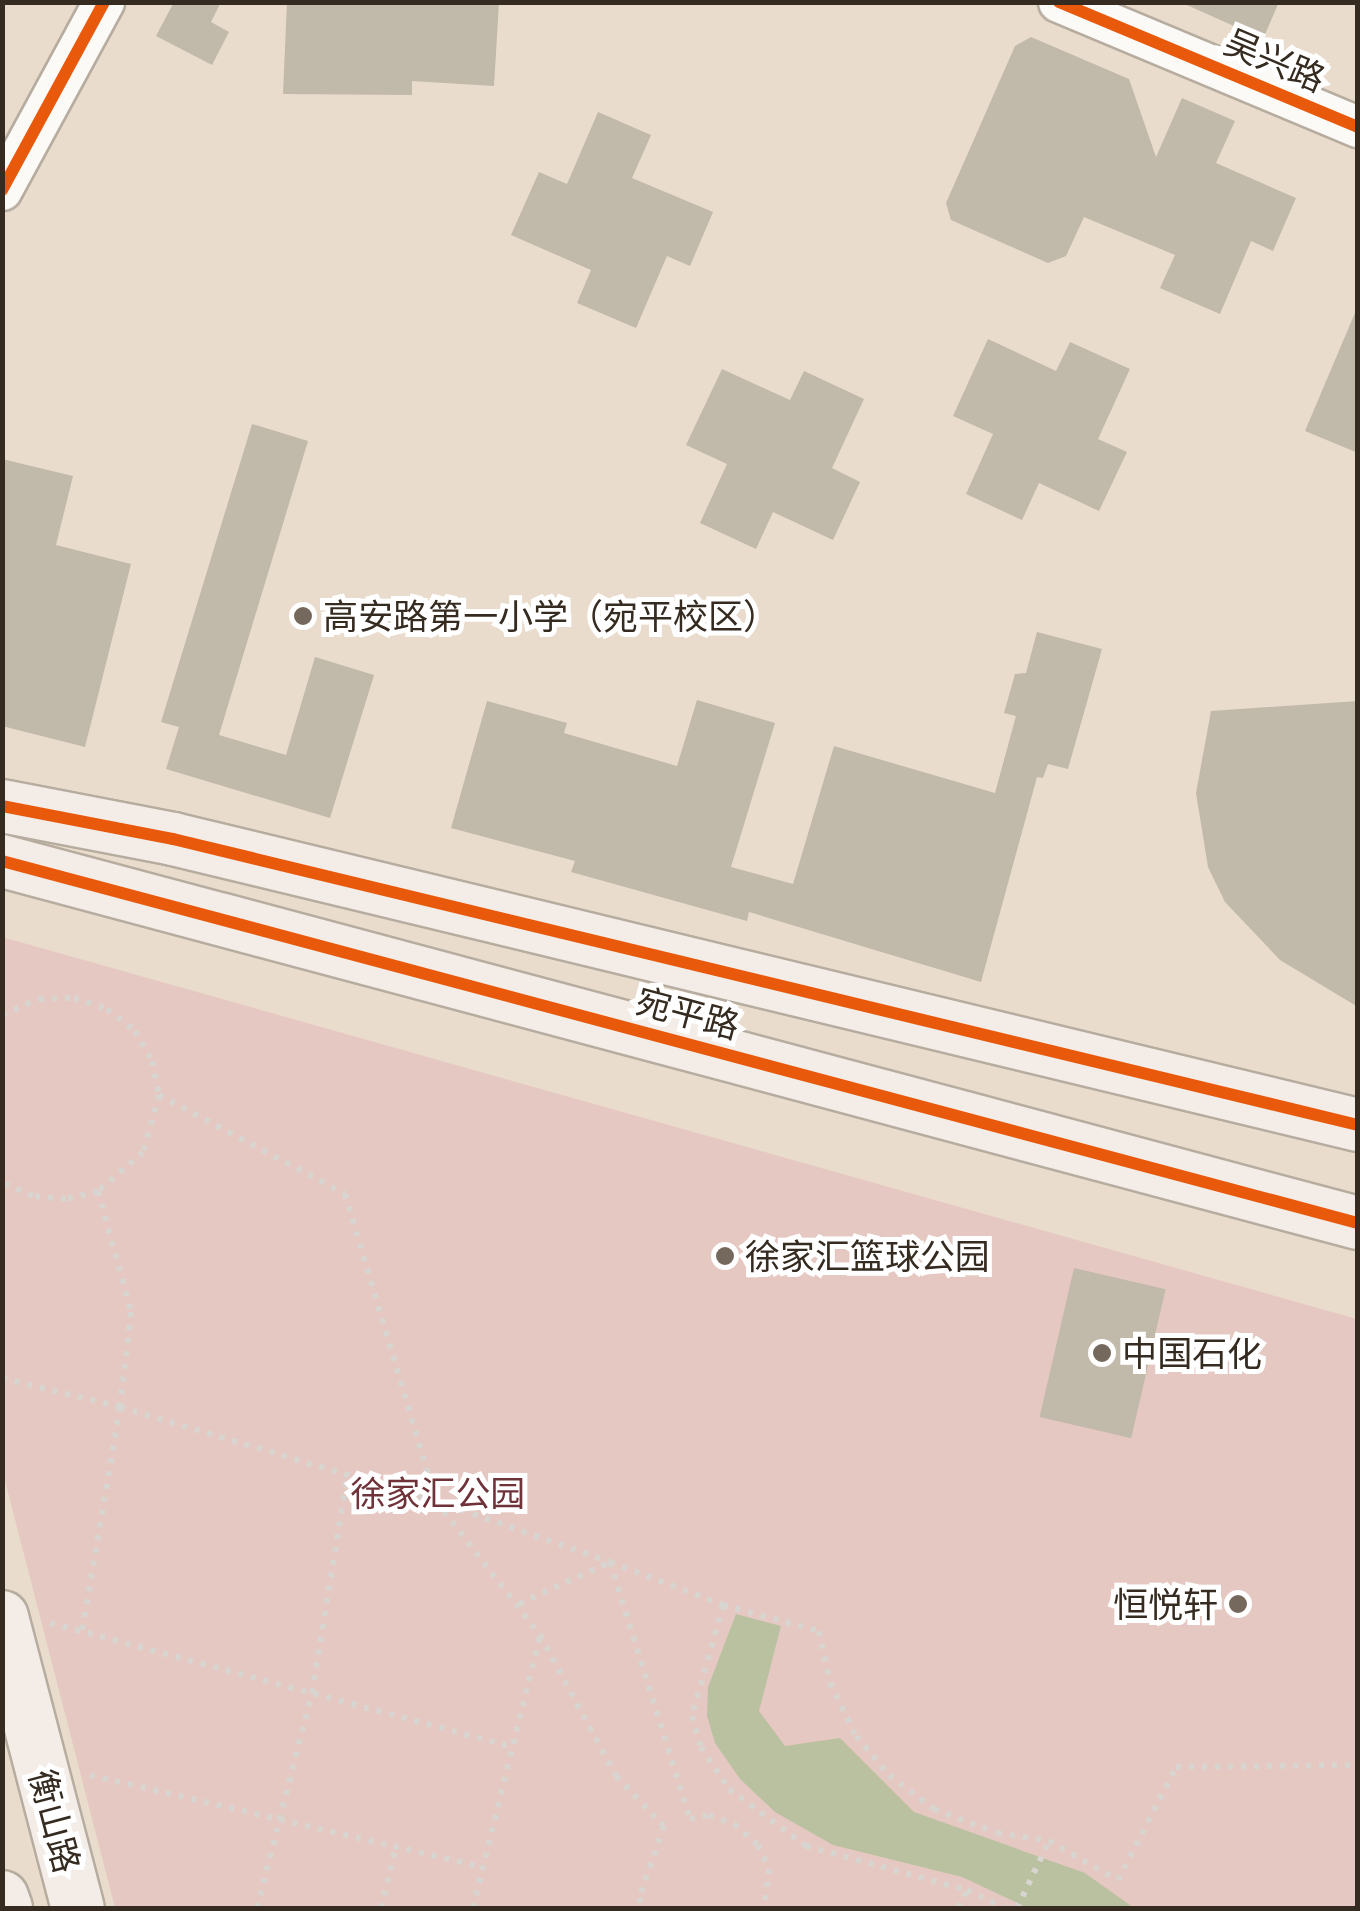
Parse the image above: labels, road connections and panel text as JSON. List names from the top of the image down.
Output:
{
  "streets": {
    "main road": ["宛平路", "衡山路"],
    "street": ["吴兴路"]
  },
  "parks": ["徐家汇公园"],
  "places": [
    "高安路第一小学（宛平校区）",
    "徐家汇篮球公园",
    "中国石化",
    "恒悦轩"
  ]
}
